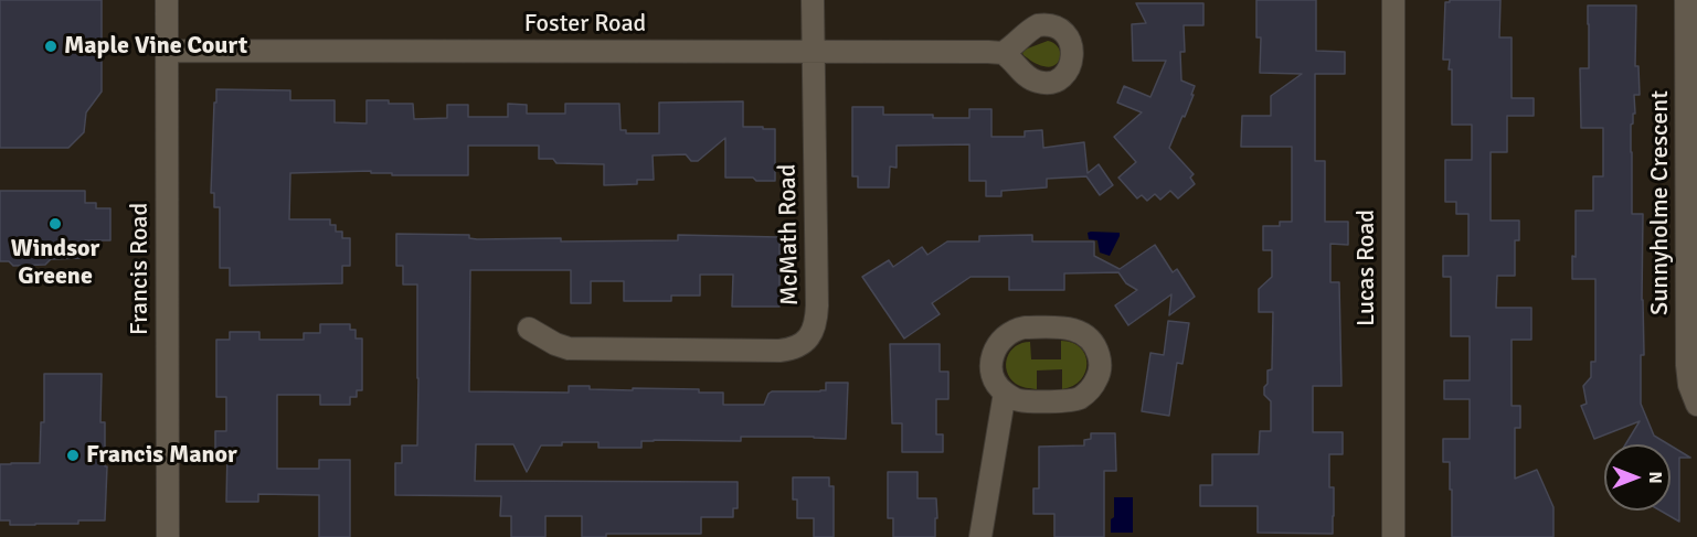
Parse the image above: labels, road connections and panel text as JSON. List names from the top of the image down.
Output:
{
  "streets": {
    "street": [
      "Foster Road",
      "Sunnyholme Crescent",
      "McMath Road",
      "Lucas Road",
      "Francis Road"
    ]
  },
  "crossings": [
    ["Foster Road", "McMath Road"],
    ["Foster Road", "Francis Road"]
  ],
  "places": ["Maple Vine Court", "Windsor Greene", "Francis Manor"],
  "north": "right"
}
